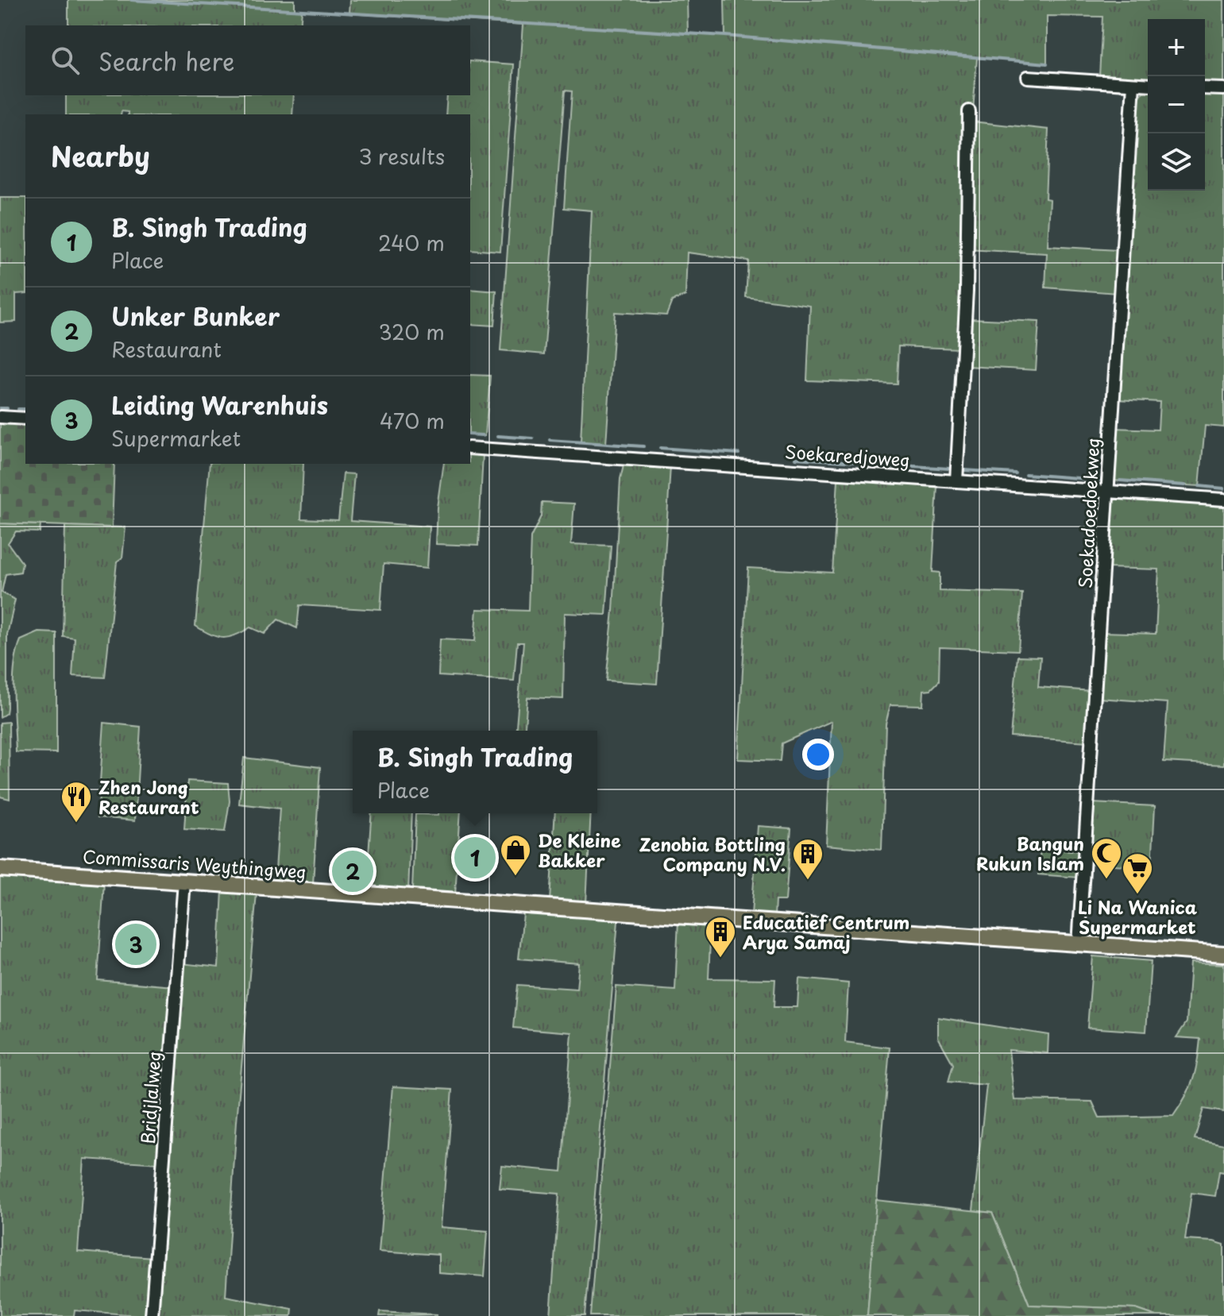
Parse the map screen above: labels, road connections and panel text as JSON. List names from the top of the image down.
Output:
{
  "streets": {
    "main road": ["Commissaris Weythingweg"],
    "street": ["Soekaredjoweg", "Soekadoedoekweg", "Bridjlalweg"]
  },
  "crossings": [
    ["Soekaredjoweg", "Soekadoedoekweg"],
    ["Soekadoedoekweg", "Commissaris Weythingweg"],
    ["Commissaris Weythingweg", "Bridjlalweg"]
  ],
  "places": {
    "restaurant": ["Zhen Jong Restaurant"],
    "shop": ["De Kleine Bakker"],
    "mosque": ["Bangun Rukun Islam"],
    "building": ["Zenobia Bottling Company N.V.", "Educatief Centrum Arya Samaj"],
    "supermarket": ["Li Na Wanica Supermarket"]
  },
  "page": {
    "map_buttons": ["+", "−"],
    "search": "Search here",
    "heading": ["Nearby", "3 results"],
    "list": [
      {
        "mark": "1",
        "name": "B. Singh Trading",
        "note": "Place",
        "value": "240 m"
      },
      {
        "mark": "2",
        "name": "Unker Bunker",
        "note": "Restaurant",
        "value": "320 m"
      },
      {
        "mark": "3",
        "name": "Leiding Warenhuis",
        "note": "Supermarket",
        "value": "470 m"
      }
    ],
    "popup": ["B. Singh Trading", "Place"],
    "pins": ["1", "2", "3"]
  }
}
